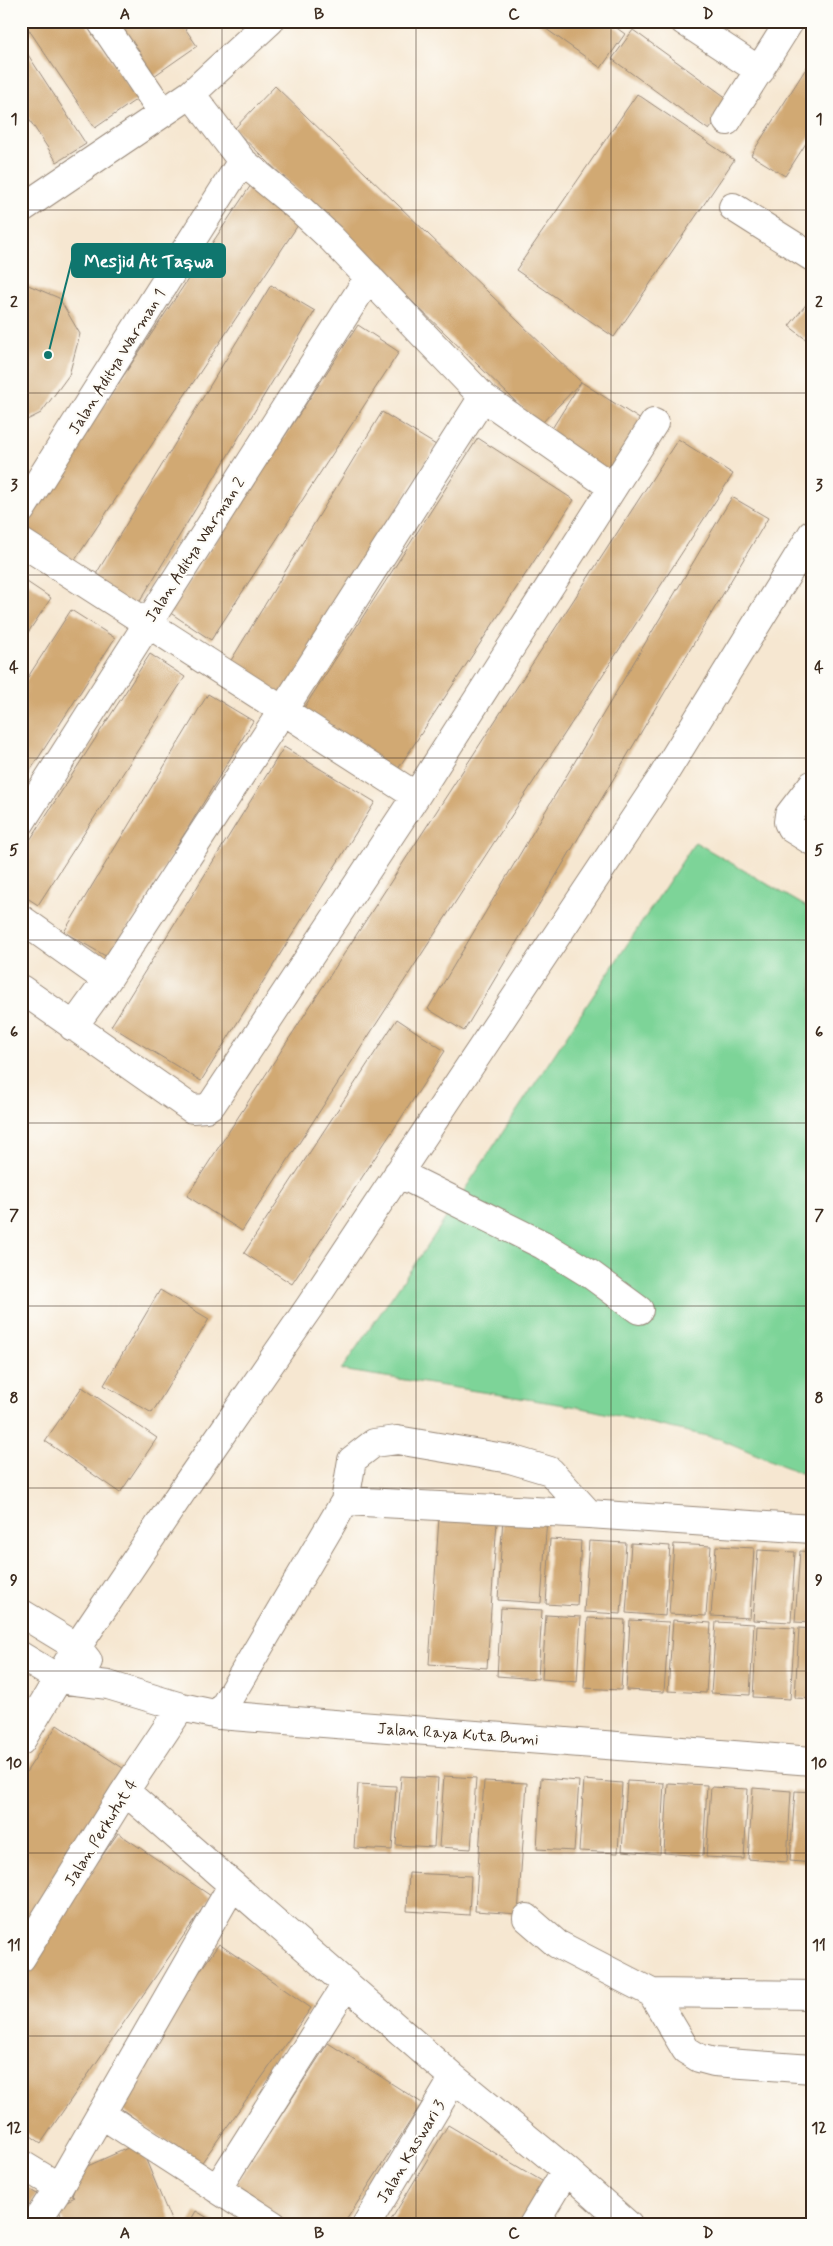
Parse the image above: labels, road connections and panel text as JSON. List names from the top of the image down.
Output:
{
  "streets": {
    "street": [
      "Jalan Aditya Warman 1",
      "Jalan Aditya Warman 2",
      "Jalan Raya Kuta Bumi",
      "Jalan Perkutut 4",
      "Jalan Kaswari 3"
    ]
  },
  "crossings": [
    ["Jalan Raya Kuta Bumi", "Jalan Perkutut 4"]
  ],
  "places": ["Mesjid At Taqwa"],
  "grid": {
    "columns": [
      "A",
      "B",
      "C",
      "D"
    ],
    "rows": [
      "1",
      "2",
      "3",
      "4",
      "5",
      "6",
      "7",
      "8",
      "9",
      "10",
      "11",
      "12"
    ]
  }
}
